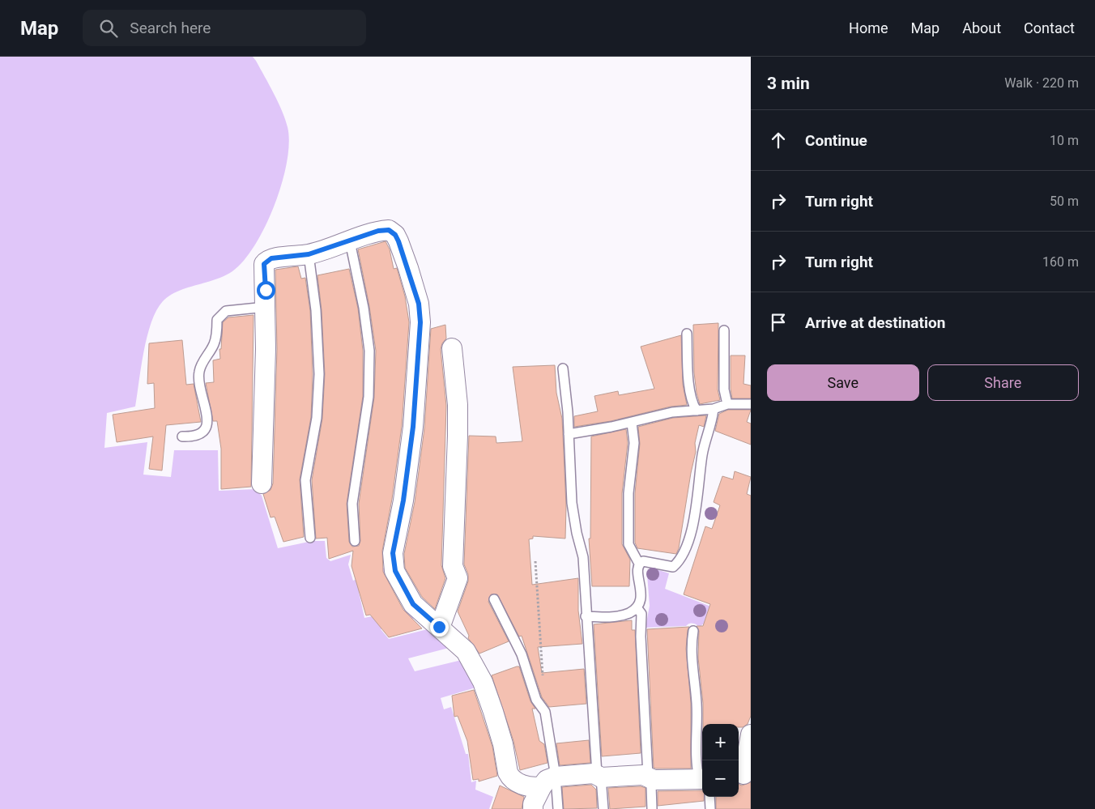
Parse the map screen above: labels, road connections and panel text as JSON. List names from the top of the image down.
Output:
{
  "page": {
    "header": "Map",
    "search": "Search here",
    "nav": [
      "Home",
      "Map",
      "About",
      "Contact"
    ],
    "heading": ["3 min", "Walk · 220 m"],
    "list": [
      ["Continue", "10 m"],
      ["Turn right", "50 m"],
      ["Turn right", "160 m"],
      "Arrive at destination"
    ],
    "buttons": ["Save", "Share"],
    "map_buttons": ["+", "−"]
  }
}
